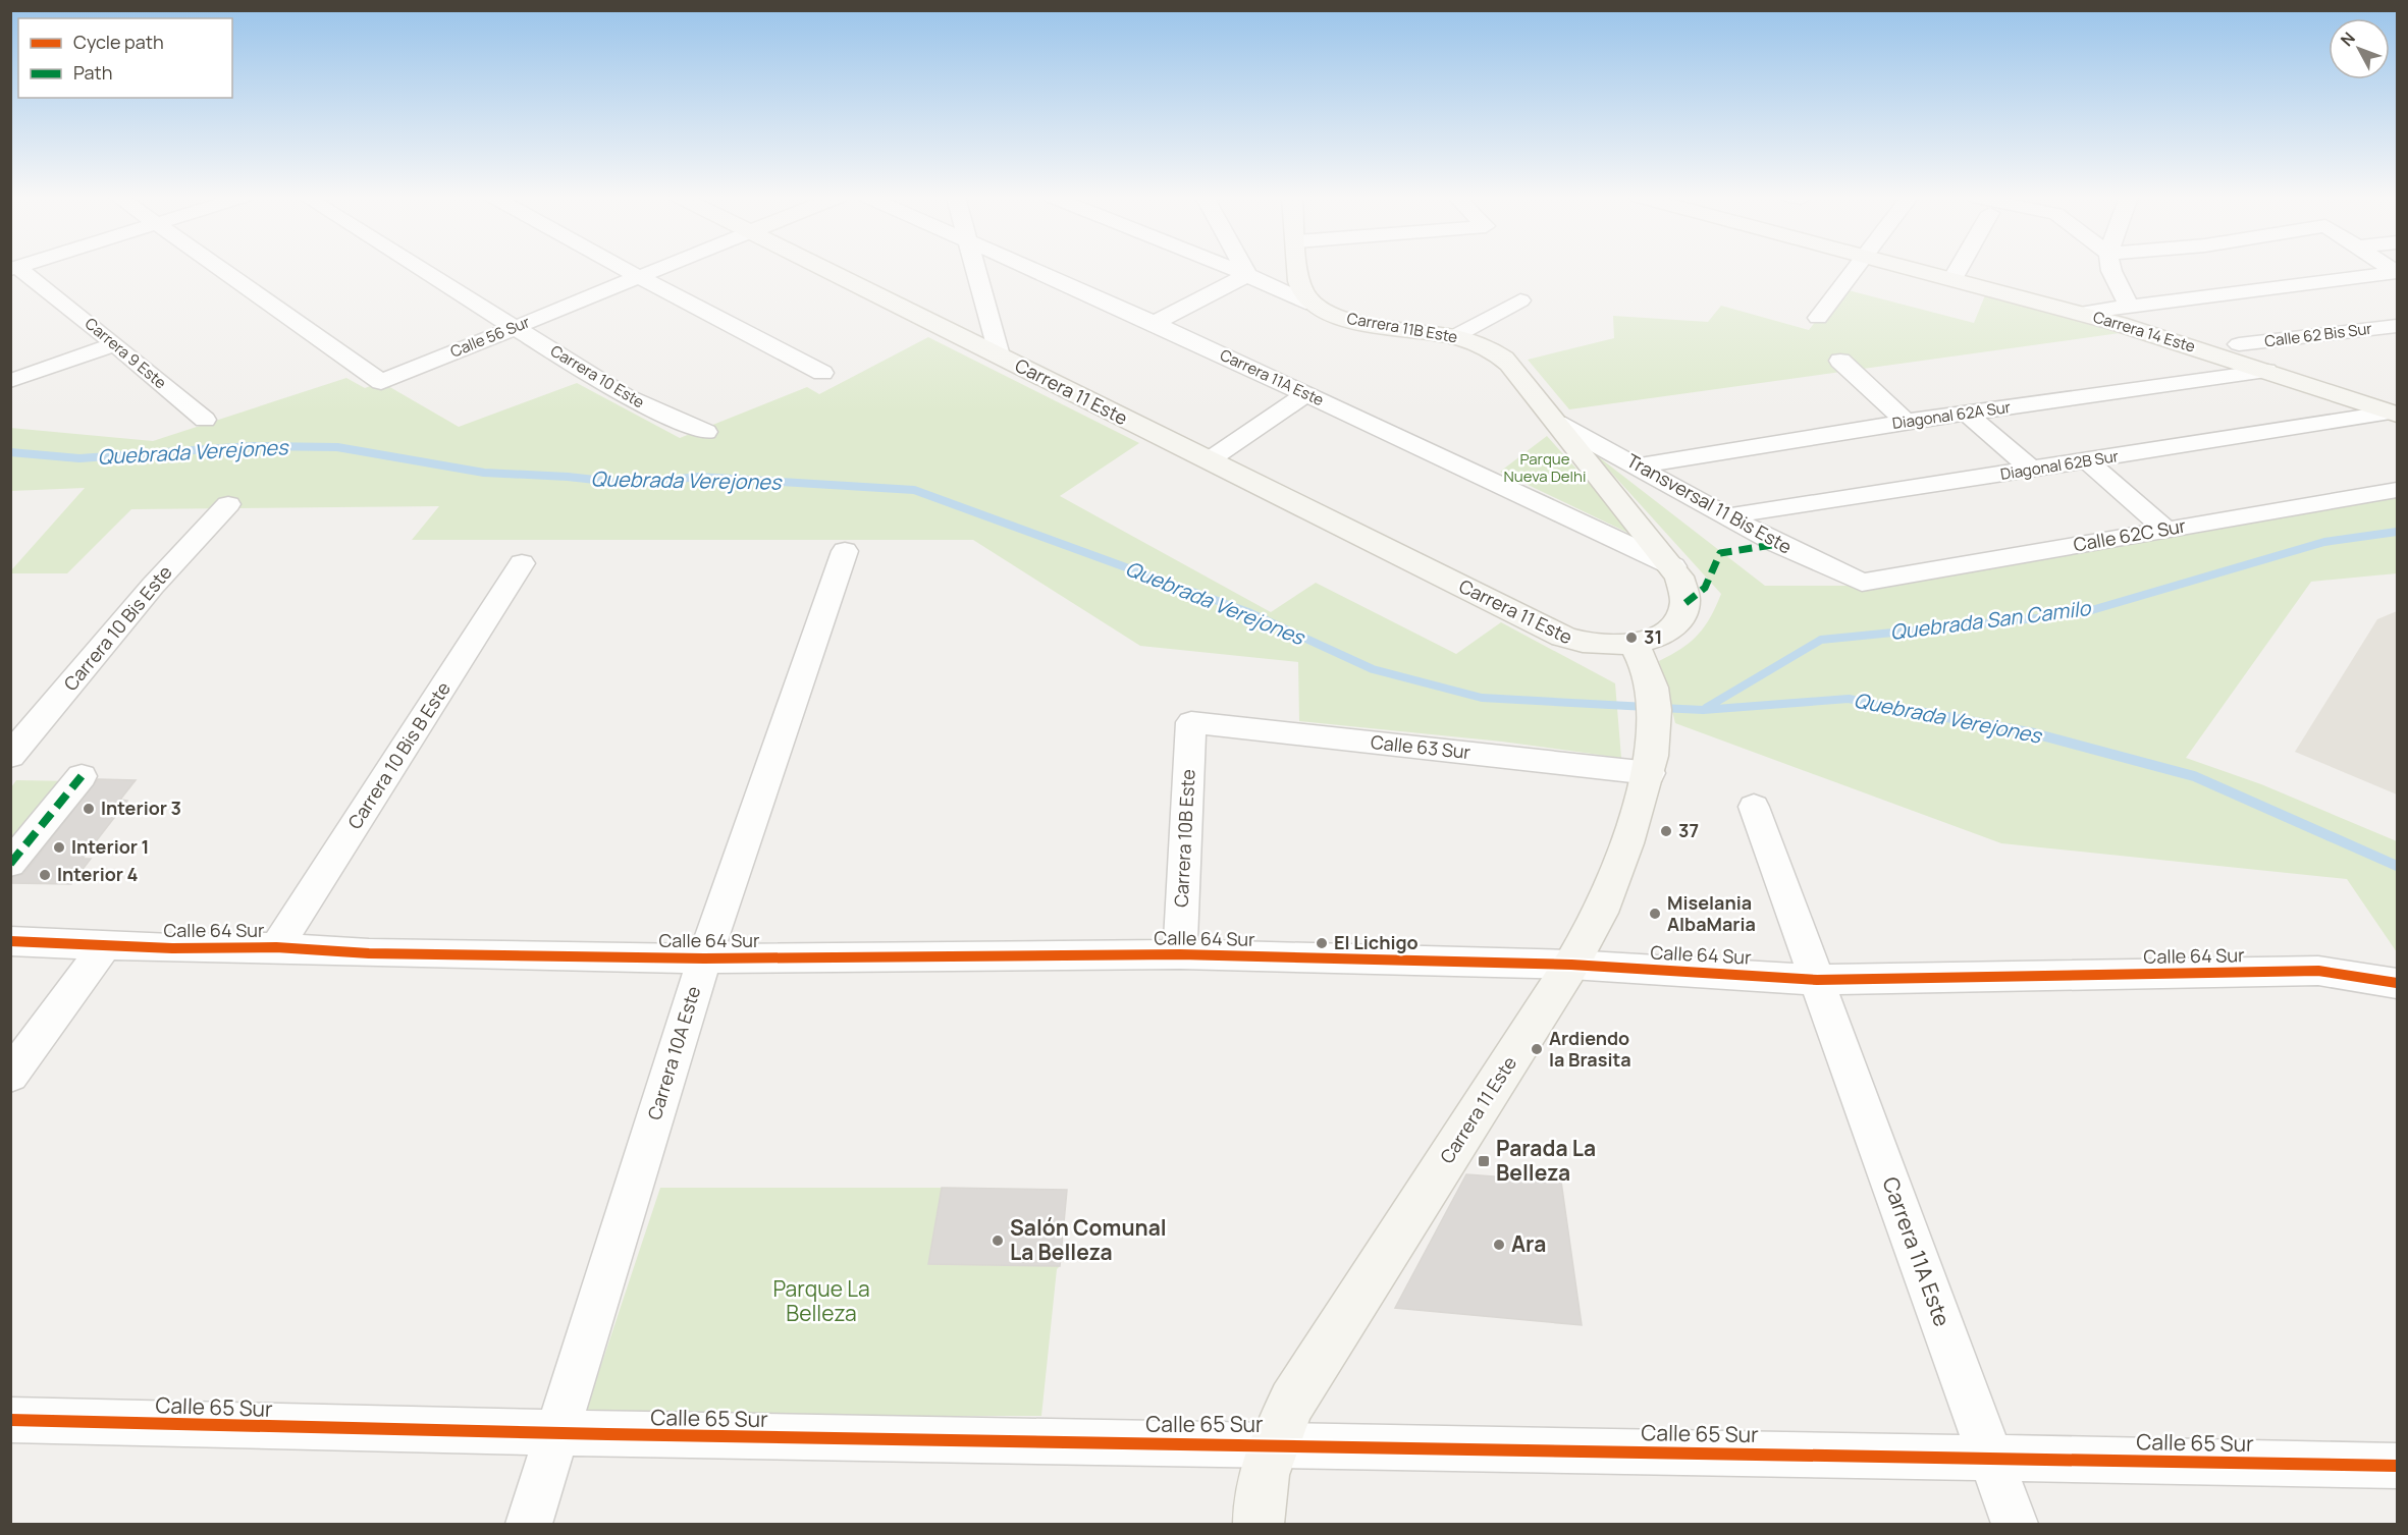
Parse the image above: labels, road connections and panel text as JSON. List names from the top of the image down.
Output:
{
  "streets": {
    "street": [
      "Carrera 11B Este",
      "Carrera 14 Este",
      "Calle 62 Bis Sur",
      "Calle 56 Sur",
      "Carrera 9 Este",
      "Carrera 10 Este",
      "Carrera 11A Este",
      "Carrera 11 Este",
      "Diagonal 62A Sur",
      "Diagonal 62B Sur",
      "Transversal 11 Bis Este",
      "Calle 62C Sur",
      "Carrera 10 Bis Este",
      "Calle 63 Sur",
      "Carrera 10 Bis B Este",
      "Carrera 10B Este",
      "Calle 64 Sur",
      "Carrera 10A Este",
      "Calle 65 Sur"
    ]
  },
  "crossings": [
    ["Carrera 11B Este", "Carrera 11A Este"],
    ["Carrera 11B Este", "Transversal 11 Bis Este"],
    ["Carrera 14 Este", "Diagonal 62A Sur"],
    ["Carrera 14 Este", "Diagonal 62B Sur"],
    ["Calle 56 Sur", "Carrera 10 Este"],
    ["Carrera 11A Este", "Calle 64 Sur"],
    ["Carrera 11A Este", "Calle 65 Sur"],
    ["Carrera 11 Este", "Calle 63 Sur"],
    ["Carrera 11 Este", "Calle 64 Sur"],
    ["Carrera 11 Este", "Calle 65 Sur"],
    ["Diagonal 62A Sur", "Transversal 11 Bis Este"],
    ["Diagonal 62B Sur", "Transversal 11 Bis Este"],
    ["Transversal 11 Bis Este", "Calle 62C Sur"],
    ["Calle 63 Sur", "Carrera 10B Este"],
    ["Carrera 10 Bis B Este", "Calle 64 Sur"],
    ["Carrera 10B Este", "Calle 64 Sur"],
    ["Calle 64 Sur", "Carrera 10A Este"],
    ["Carrera 10A Este", "Calle 65 Sur"]
  ],
  "water": ["Quebrada Verejones", "Quebrada San Camilo"],
  "parks": ["Parque Nueva Delhi", "Parque La Belleza"],
  "places": {
    "other": [
      "31",
      "Interior 3",
      "37",
      "Interior 1",
      "Interior 4",
      "Miselania AlbaMaria",
      "El Lichigo",
      "Ardiendo la Brasita",
      "Salón Comunal La Belleza",
      "Ara"
    ],
    "transit": ["Parada La Belleza"]
  },
  "legend": ["Cycle path", "Path"],
  "north": "top left"
}
